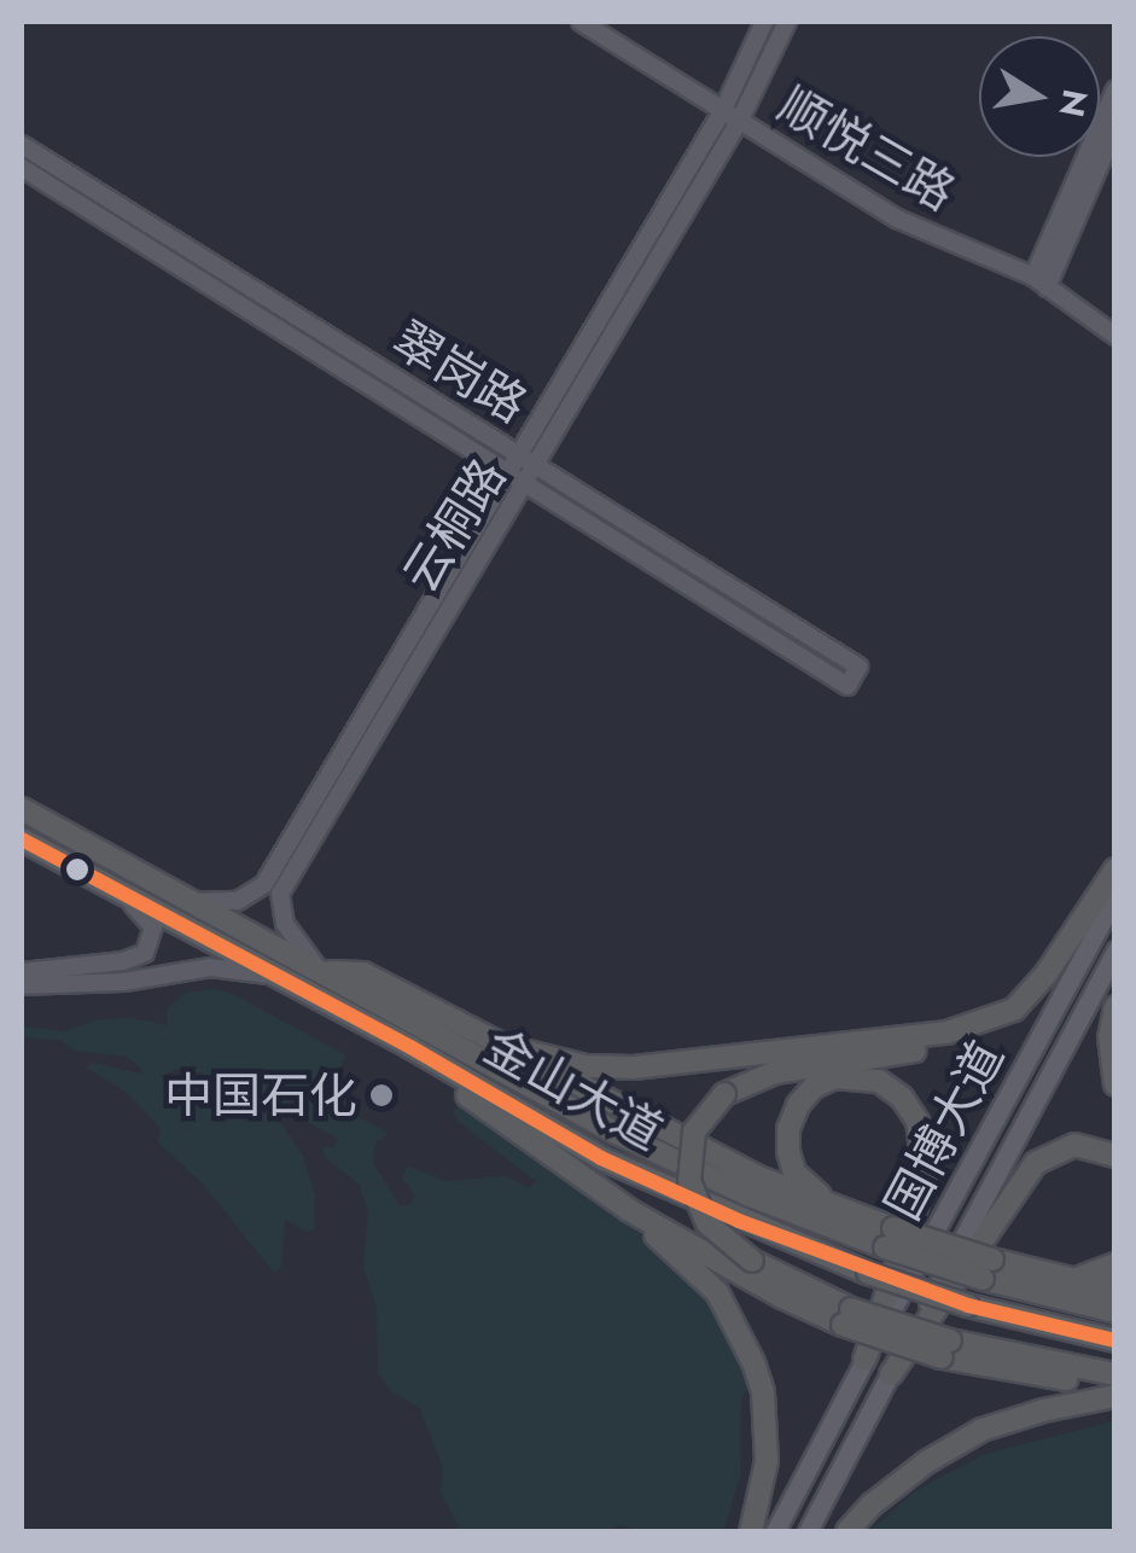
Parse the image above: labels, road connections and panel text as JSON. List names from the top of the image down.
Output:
{
  "streets": {
    "highway": ["金山大道"],
    "main road": [
      "顺悦三路",
      "翠岗路",
      "云桐路",
      "国博大道"
    ]
  },
  "crossings": [
    ["顺悦三路", "云桐路"],
    ["翠岗路", "云桐路"],
    ["云桐路", "金山大道"]
  ],
  "places": ["中国石化"],
  "north": "right"
}
